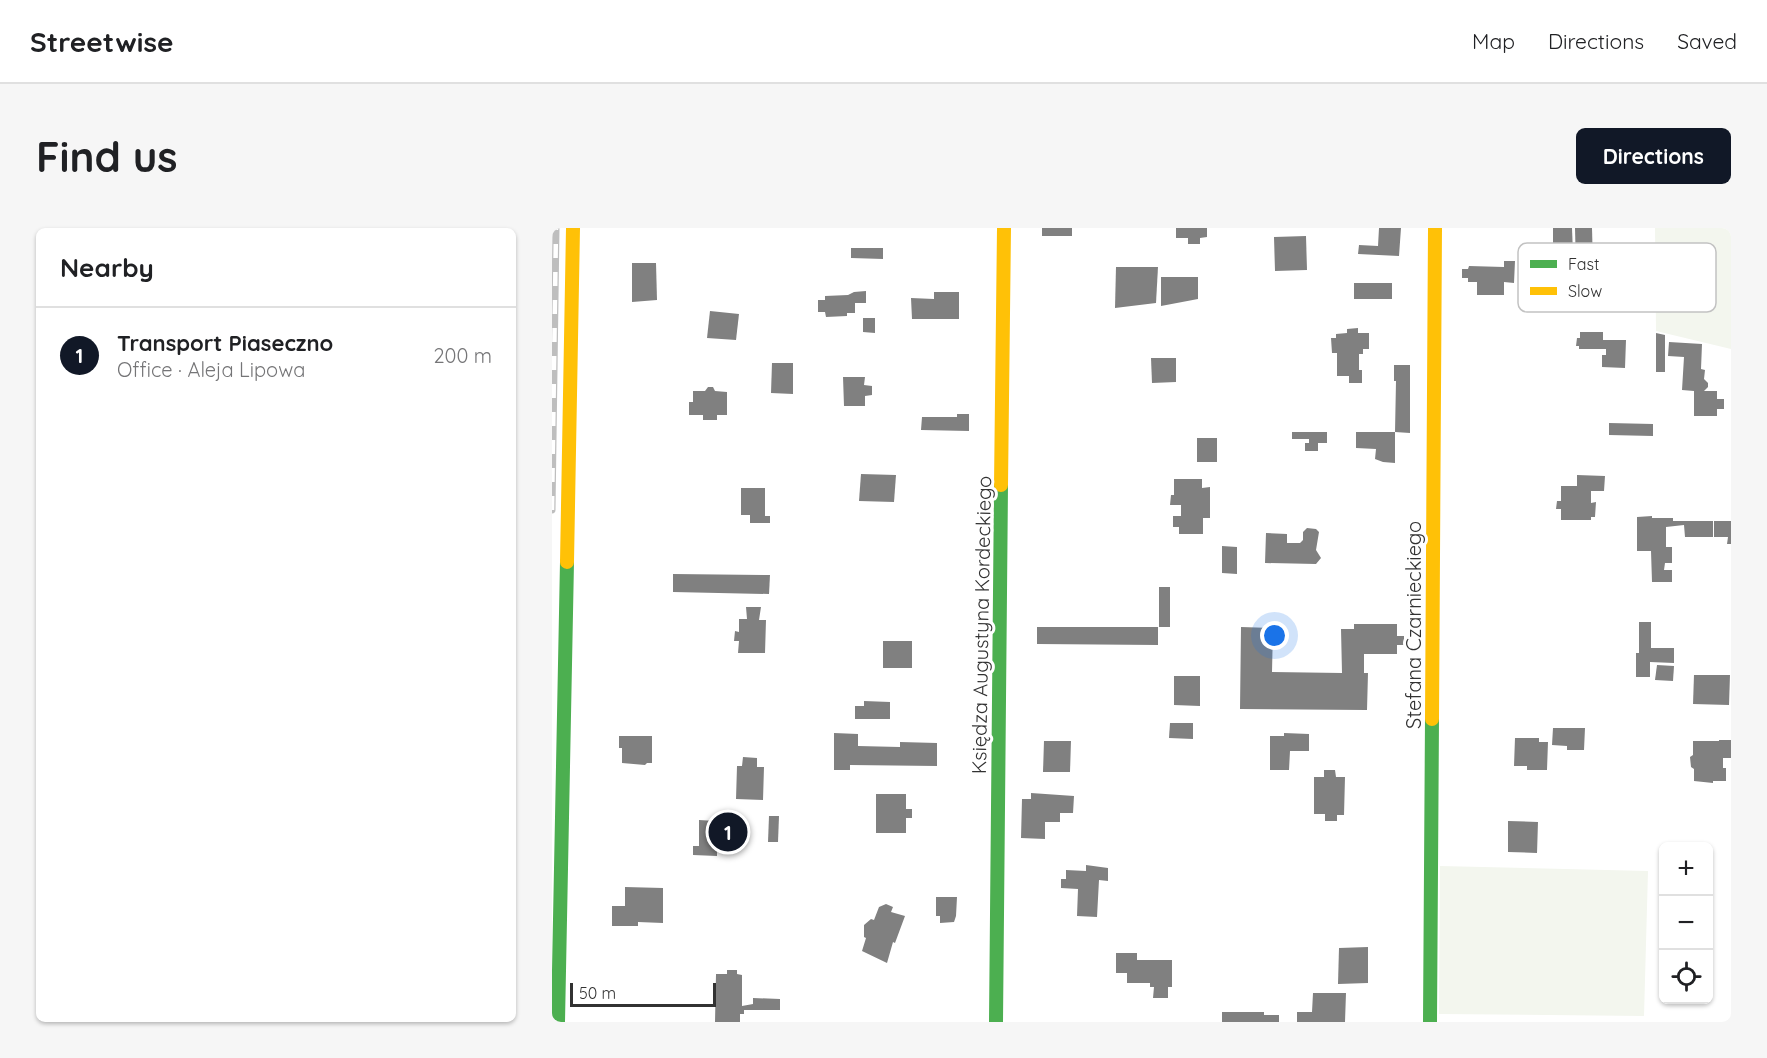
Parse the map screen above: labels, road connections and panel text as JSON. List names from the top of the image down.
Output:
{
  "streets": {
    "street": ["Księdza Augustyna Kordeckiego", "Stefana Czarnieckiego"]
  },
  "legend": ["Fast", "Slow"],
  "scale_bar": "50 m",
  "page": {
    "header": "Streetwise",
    "nav": ["Map", "Directions", "Saved"],
    "buttons": "Directions",
    "title": "Find us",
    "heading": "Nearby",
    "list": [
      {
        "mark": "1",
        "name": "Transport Piaseczno",
        "note": "Office · Aleja Lipowa",
        "value": "200 m"
      }
    ],
    "pins": "1",
    "map_buttons": ["+", "−"],
    "scale": "50 m"
  }
}
